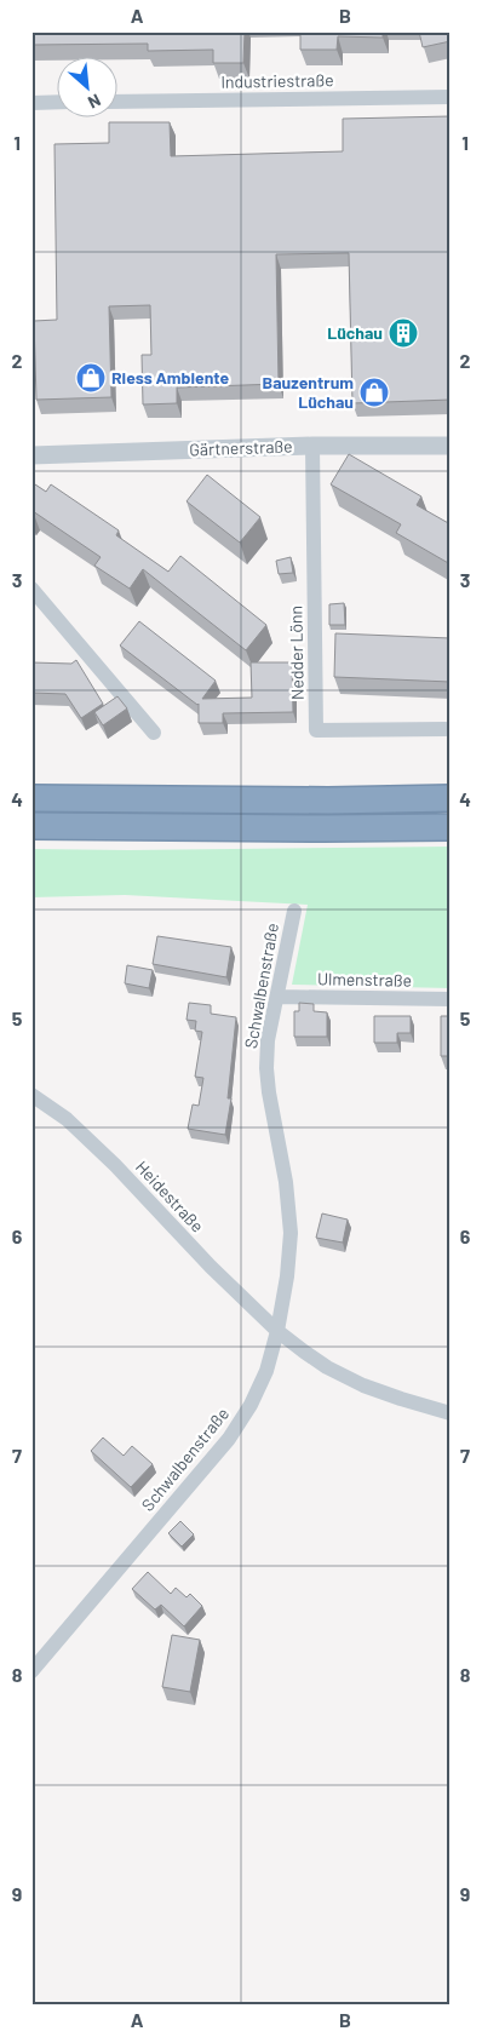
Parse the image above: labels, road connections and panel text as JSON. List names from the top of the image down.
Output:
{
  "streets": {
    "street": [
      "Industriestraße",
      "Gärtnerstraße",
      "Nedder Lönn",
      "Ulmenstraße",
      "Schwalbenstraße",
      "Heidestraße"
    ]
  },
  "crossings": [
    ["Gärtnerstraße", "Nedder Lönn"],
    ["Ulmenstraße", "Schwalbenstraße"],
    ["Schwalbenstraße", "Heidestraße"]
  ],
  "places": {
    "building": ["Lüchau"],
    "shop": ["Riess Ambiente", "Bauzentrum Lüchau"]
  },
  "north": "bottom right",
  "grid": {
    "columns": ["A", "B"],
    "rows": [
      "1",
      "2",
      "3",
      "4",
      "5",
      "6",
      "7",
      "8",
      "9"
    ]
  }
}
